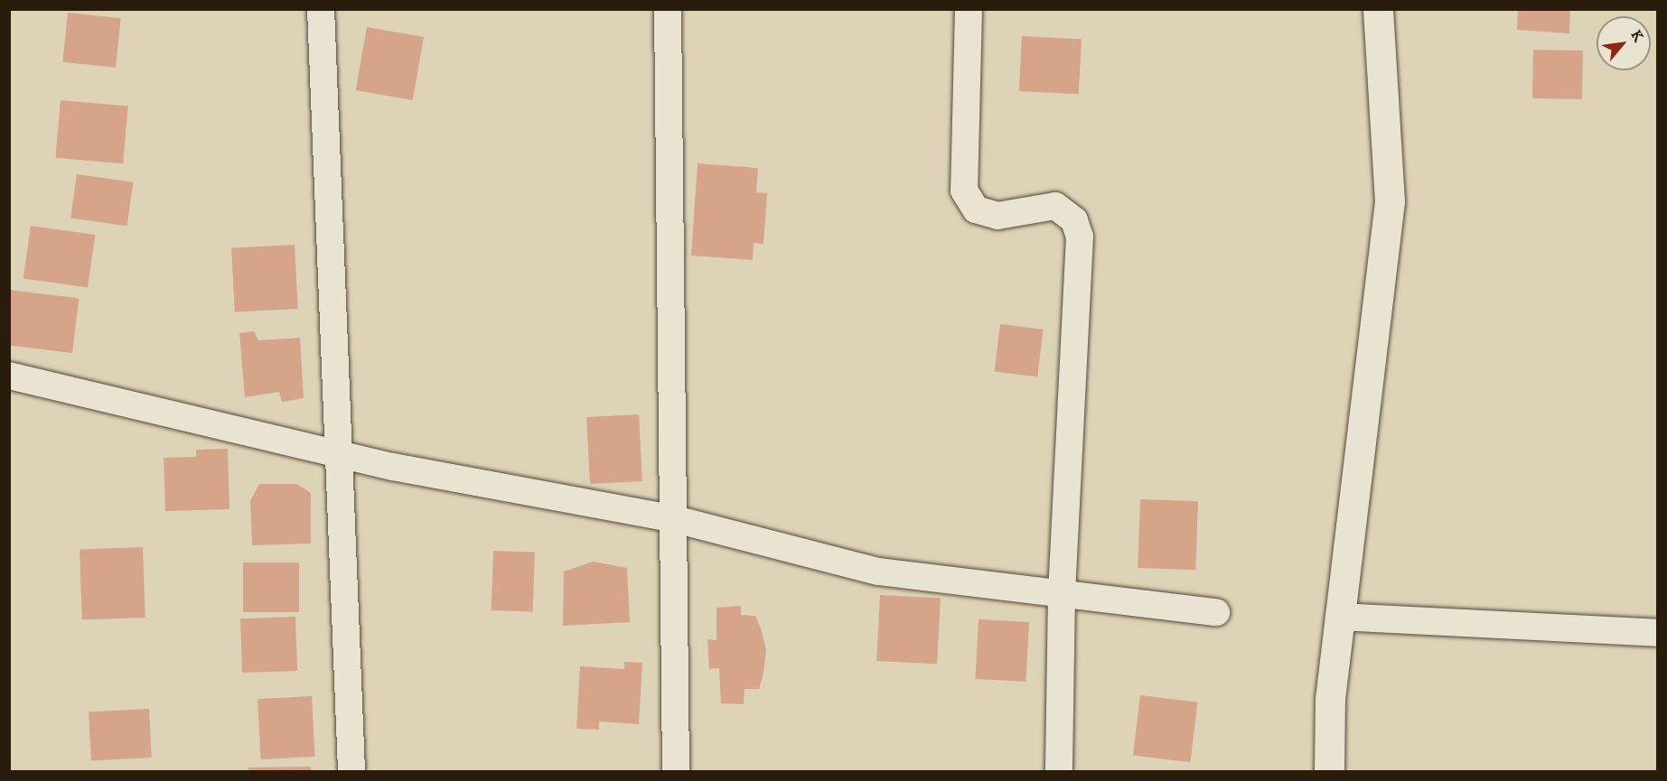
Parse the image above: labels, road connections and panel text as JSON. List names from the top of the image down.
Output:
{
  "north": "top right"
}
